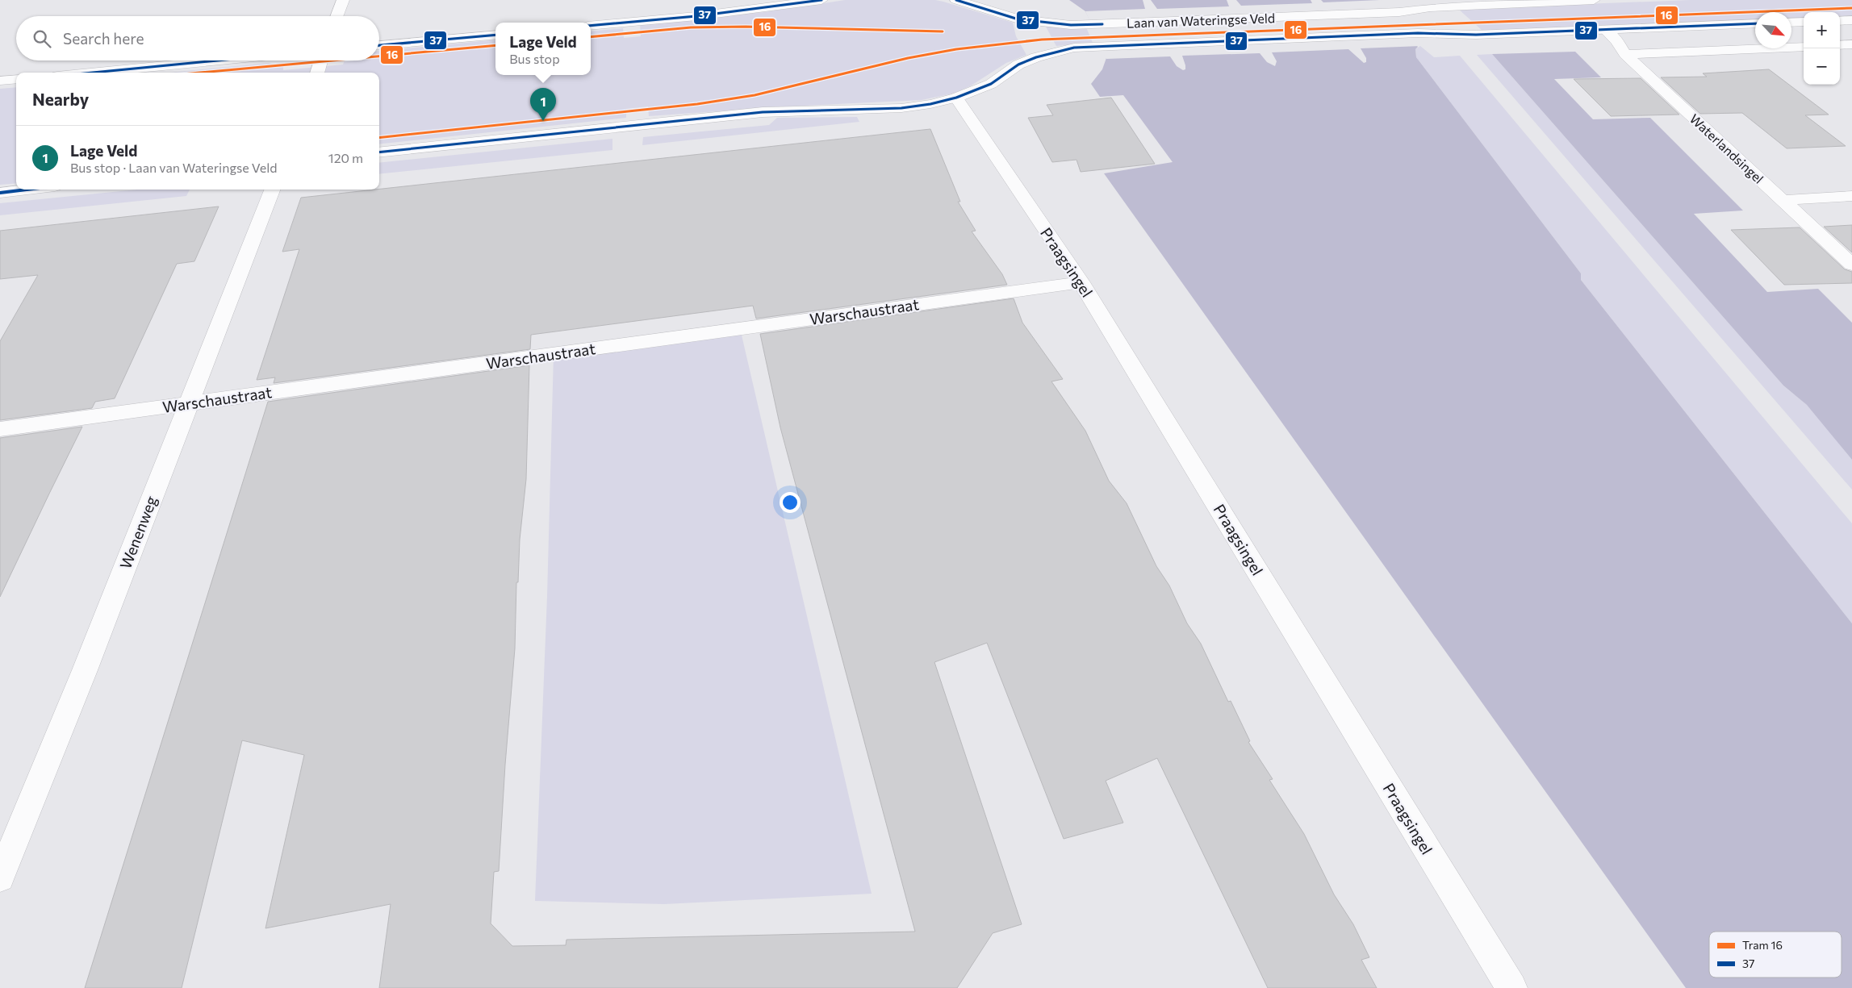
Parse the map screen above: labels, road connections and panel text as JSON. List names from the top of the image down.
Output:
{
  "streets": {
    "street": [
      "Laan van Wateringse Veld",
      "Waterlandsingel",
      "Praagsingel",
      "Warschaustraat",
      "Wenenweg"
    ]
  },
  "crossings": [
    ["Laan van Wateringse Veld", "Waterlandsingel"],
    ["Laan van Wateringse Veld", "Praagsingel"],
    ["Praagsingel", "Warschaustraat"],
    ["Warschaustraat", "Wenenweg"]
  ],
  "lines": ["transit line 37", "tram line 16"],
  "legend": ["Tram 16", "37"],
  "north": "bottom right",
  "page": {
    "map_buttons": ["+", "−"],
    "search": "Search here",
    "popup": ["Lage Veld", "Bus stop"],
    "heading": "Nearby",
    "pins": "1",
    "list": [
      {
        "mark": "1",
        "name": "Lage Veld",
        "note": "Bus stop · Laan van Wateringse Veld",
        "value": "120 m"
      }
    ]
  }
}
